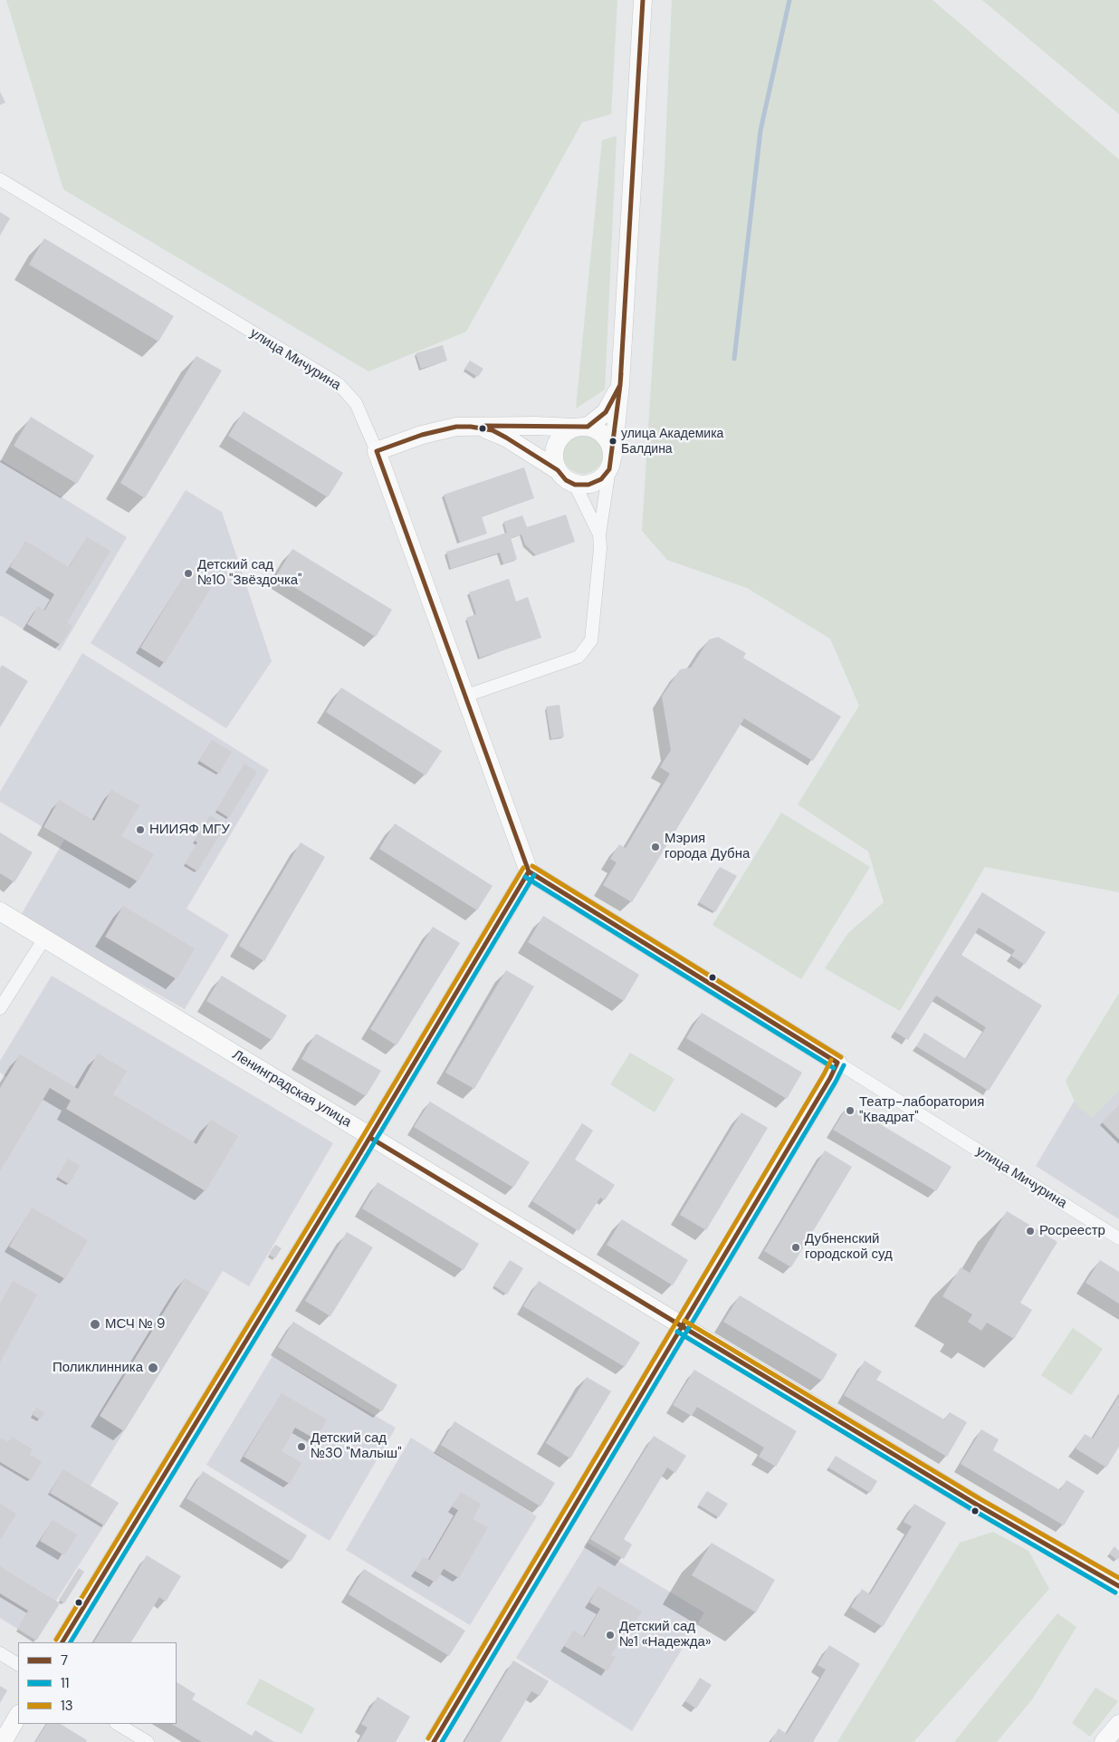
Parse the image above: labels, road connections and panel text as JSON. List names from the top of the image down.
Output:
{
  "streets": {
    "street": ["улица Мичурина", "Ленинградская улица"]
  },
  "places": [
    "улица Академика Балдина",
    "Детский сад №10 \"Звёздочка\"",
    "НИИЯФ МГУ",
    "Мэрия города Дубна",
    "Театр-лаборатория \"Квадрат\"",
    "Росреестр",
    "Дубненский городской суд",
    "МСЧ № 9",
    "Поликлинника",
    "Детский сад №30 \"Малыш\"",
    "Детский сад №1 «Надежда»"
  ],
  "lines": ["transit line 7", "transit line 13", "transit line 11"],
  "legend": ["7", "11", "13"]
}
